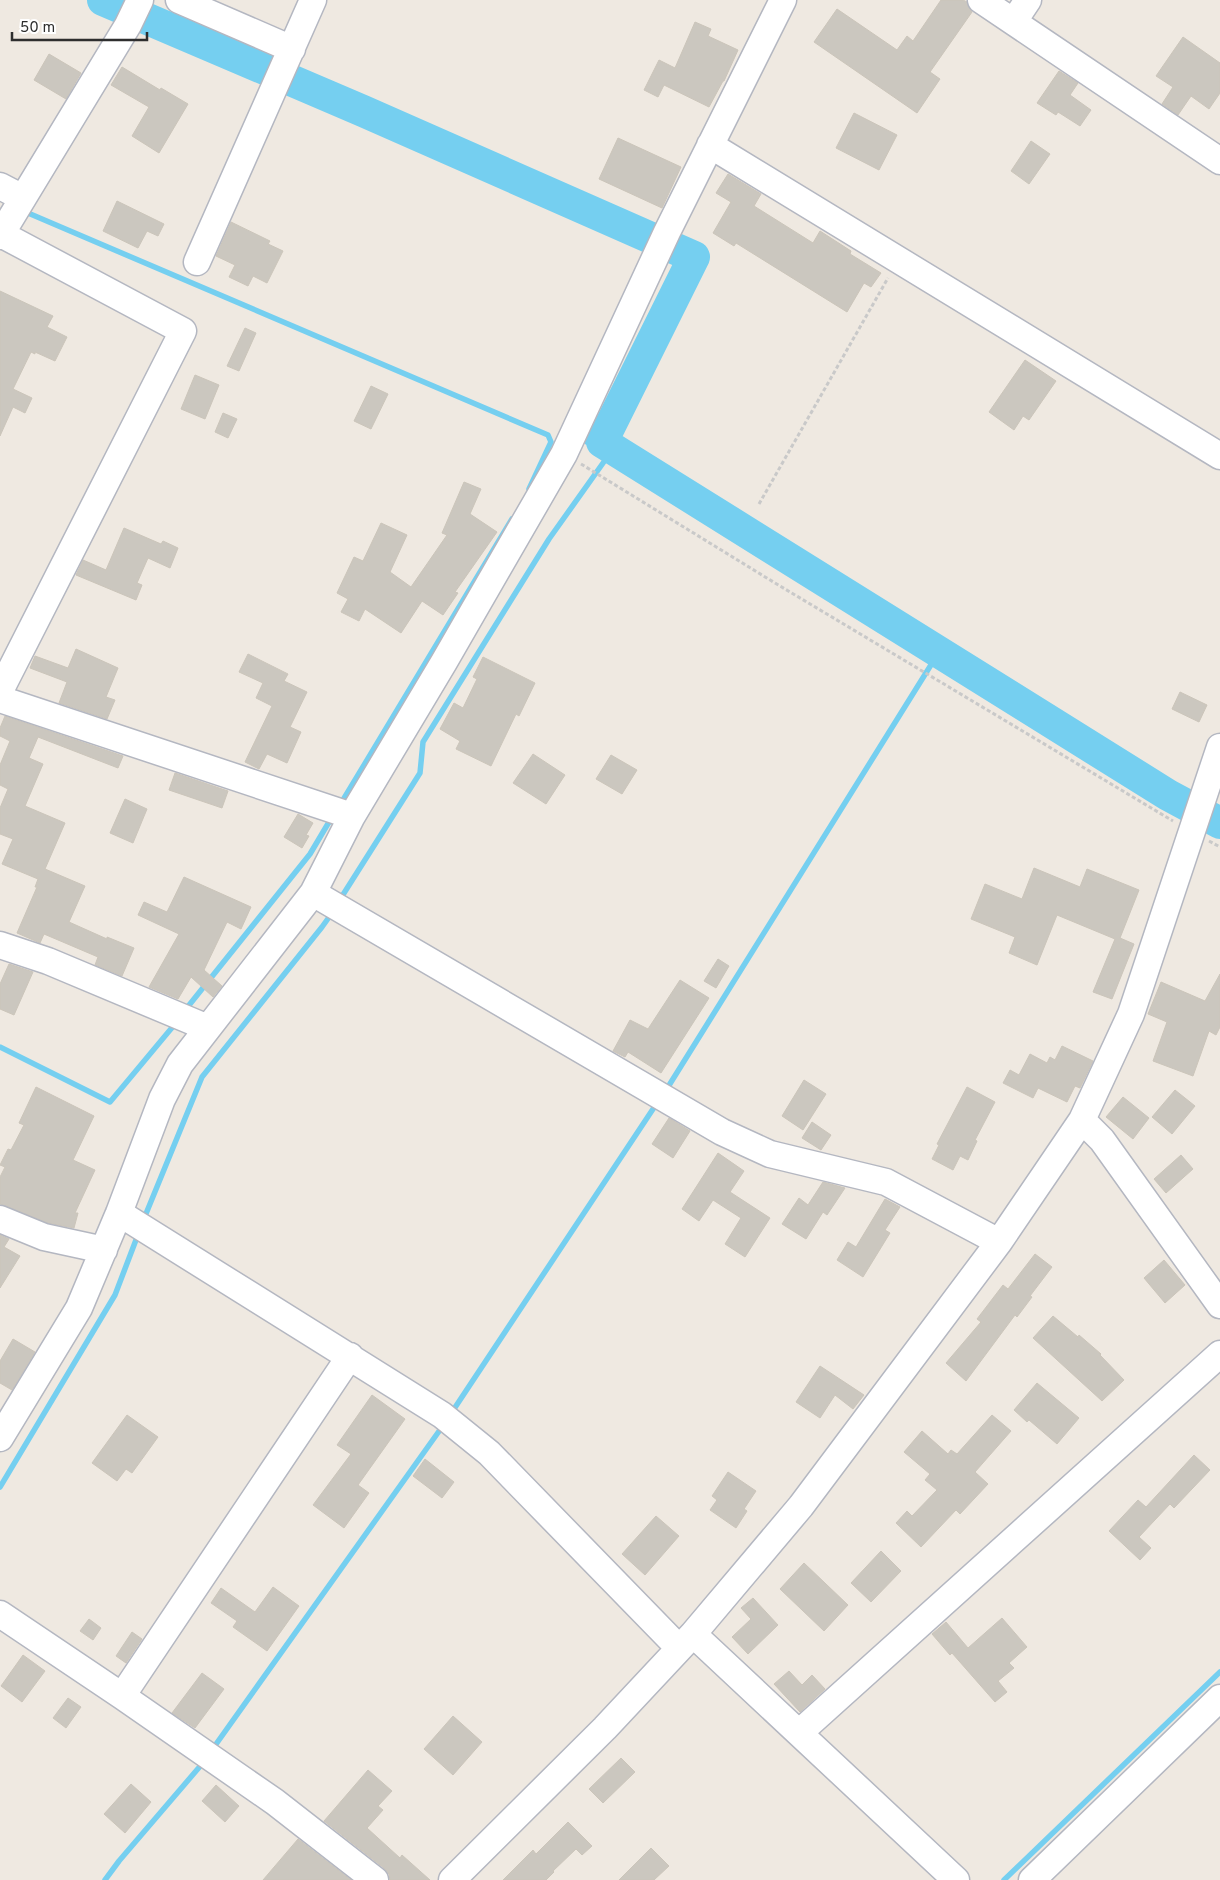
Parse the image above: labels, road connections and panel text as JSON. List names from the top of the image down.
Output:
{
  "scale_bar": "50 m"
}
